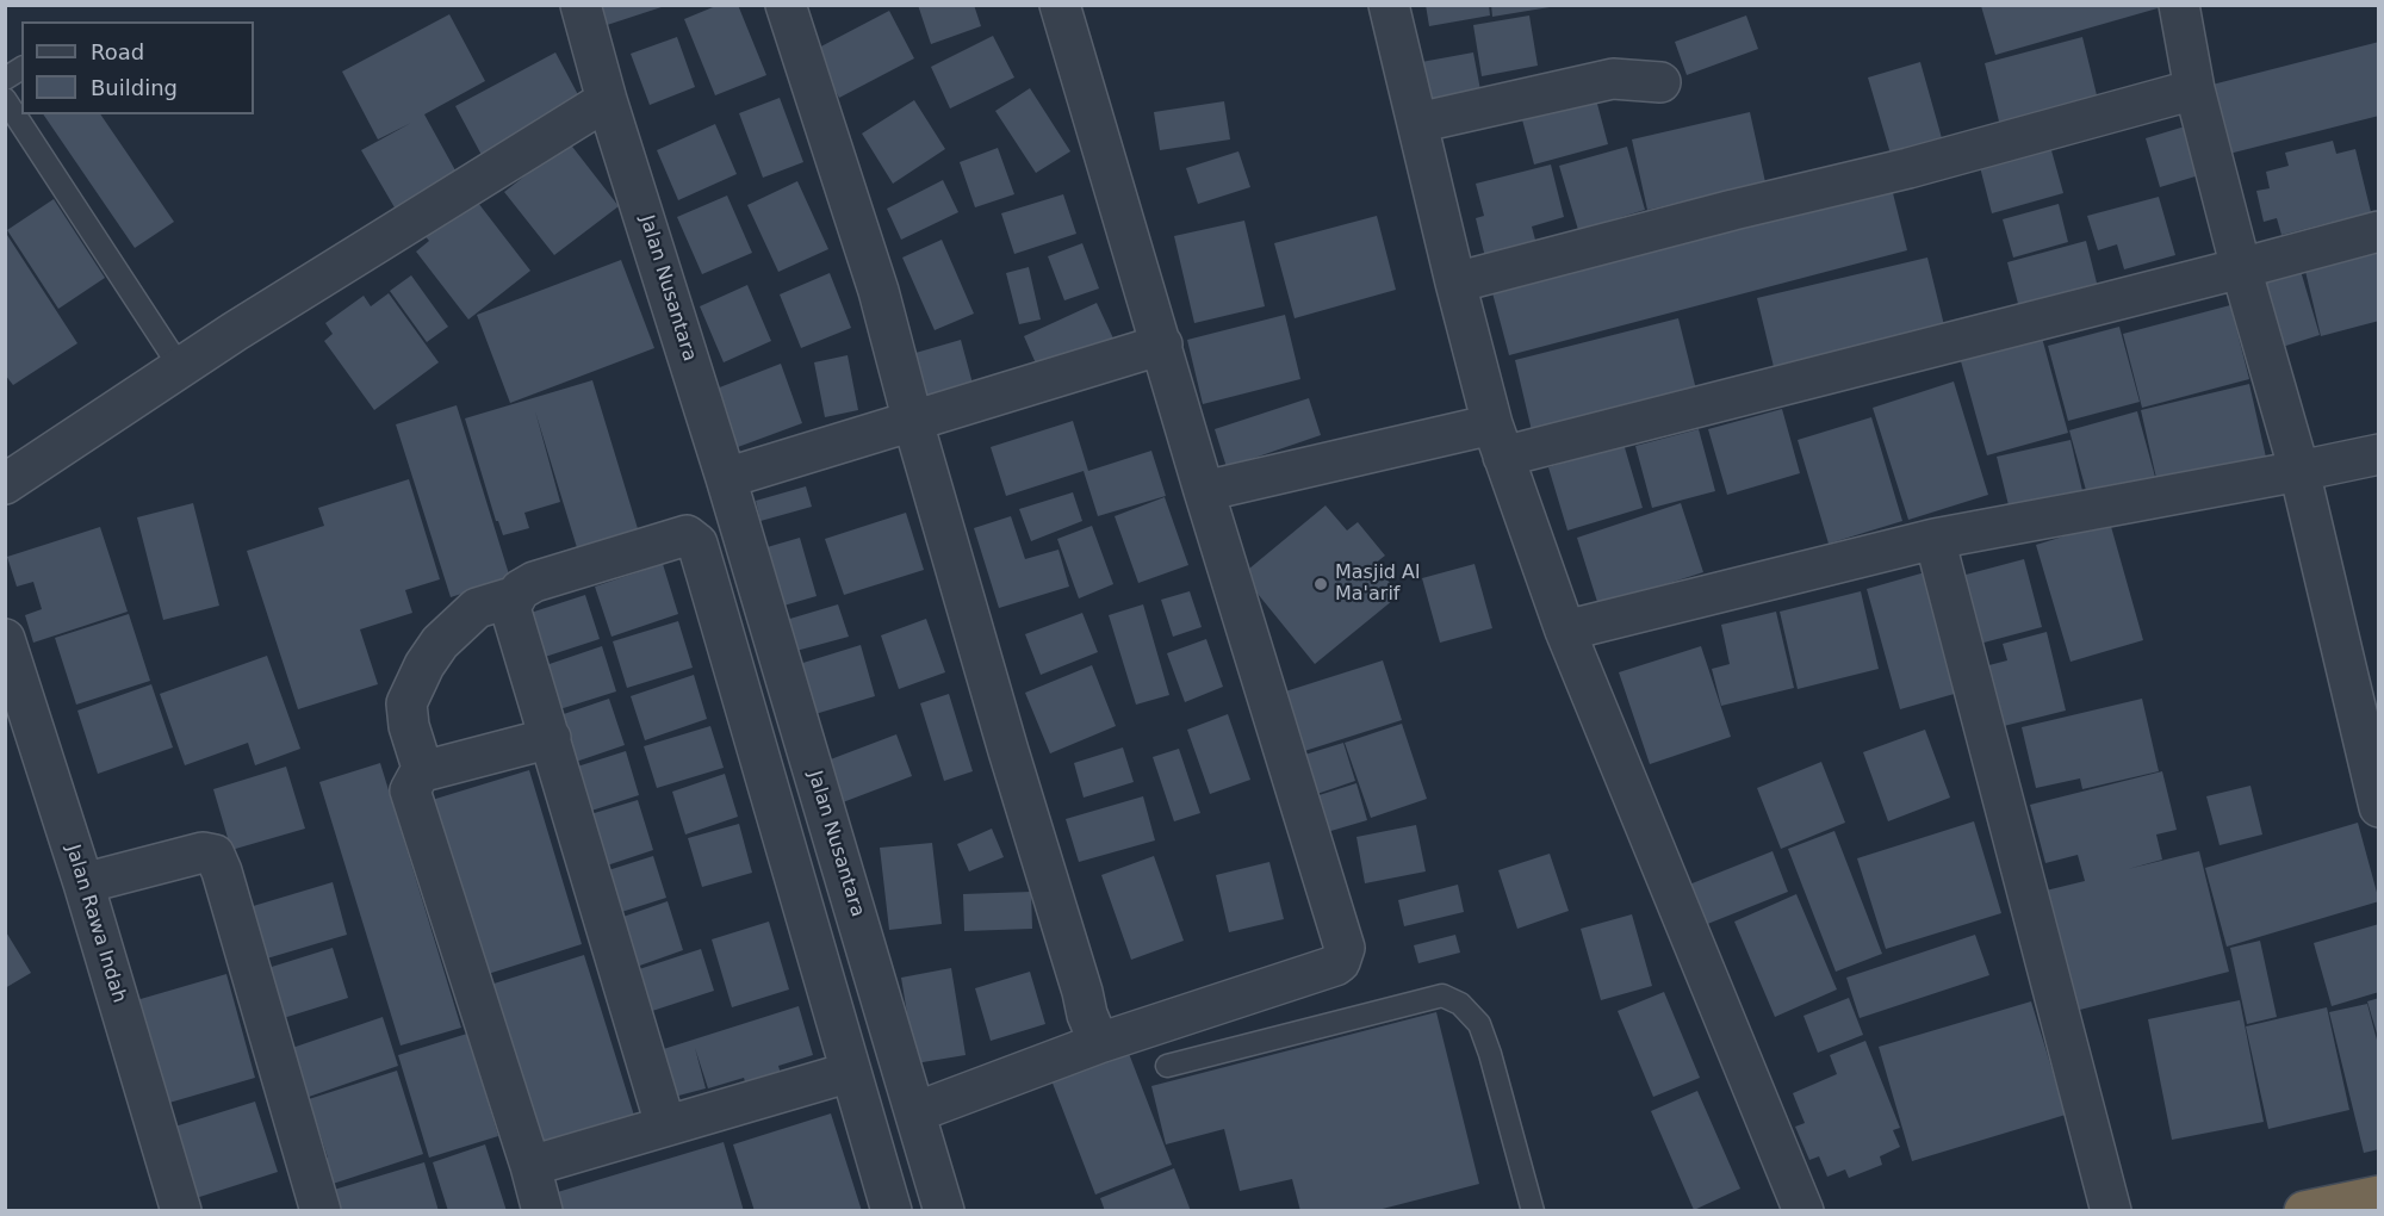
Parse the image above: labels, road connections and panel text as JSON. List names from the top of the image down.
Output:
{
  "streets": {
    "street": ["Jalan Nusantara", "Jalan Rawa Indah"]
  },
  "places": ["Masjid Al Ma'arif"],
  "legend": ["Road", "Building"]
}
